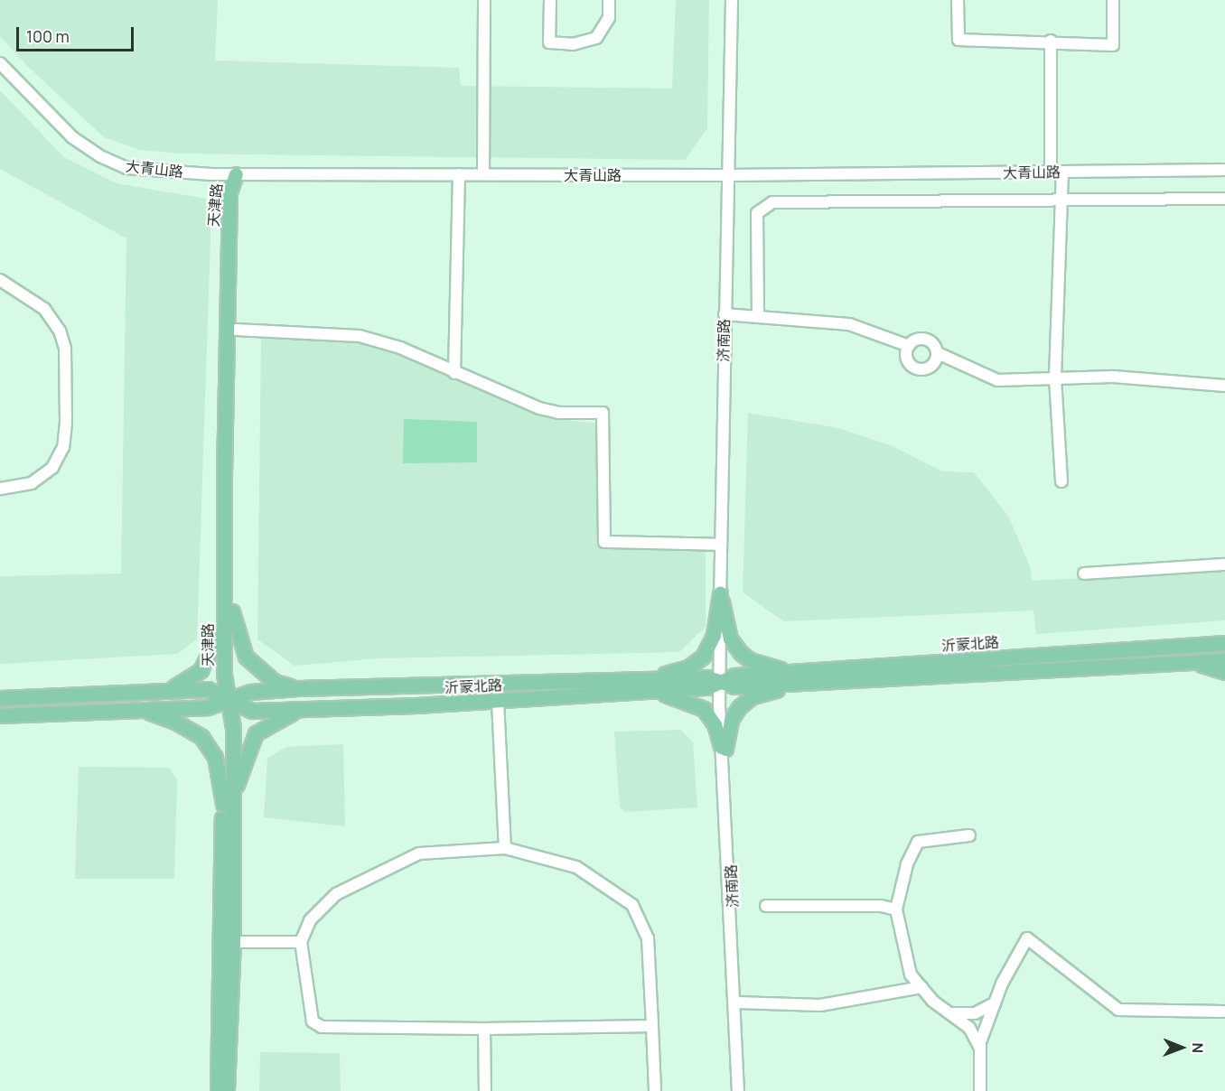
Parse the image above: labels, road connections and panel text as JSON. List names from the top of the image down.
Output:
{
  "streets": {
    "main road": ["天津路", "沂蒙北路"],
    "street": ["大青山路", "济南路"]
  },
  "crossings": [
    ["大青山路", "天津路"],
    ["大青山路", "济南路"],
    ["天津路", "沂蒙北路"],
    ["济南路", "沂蒙北路"]
  ],
  "scale_bar": "100 m",
  "north": "right"
}
